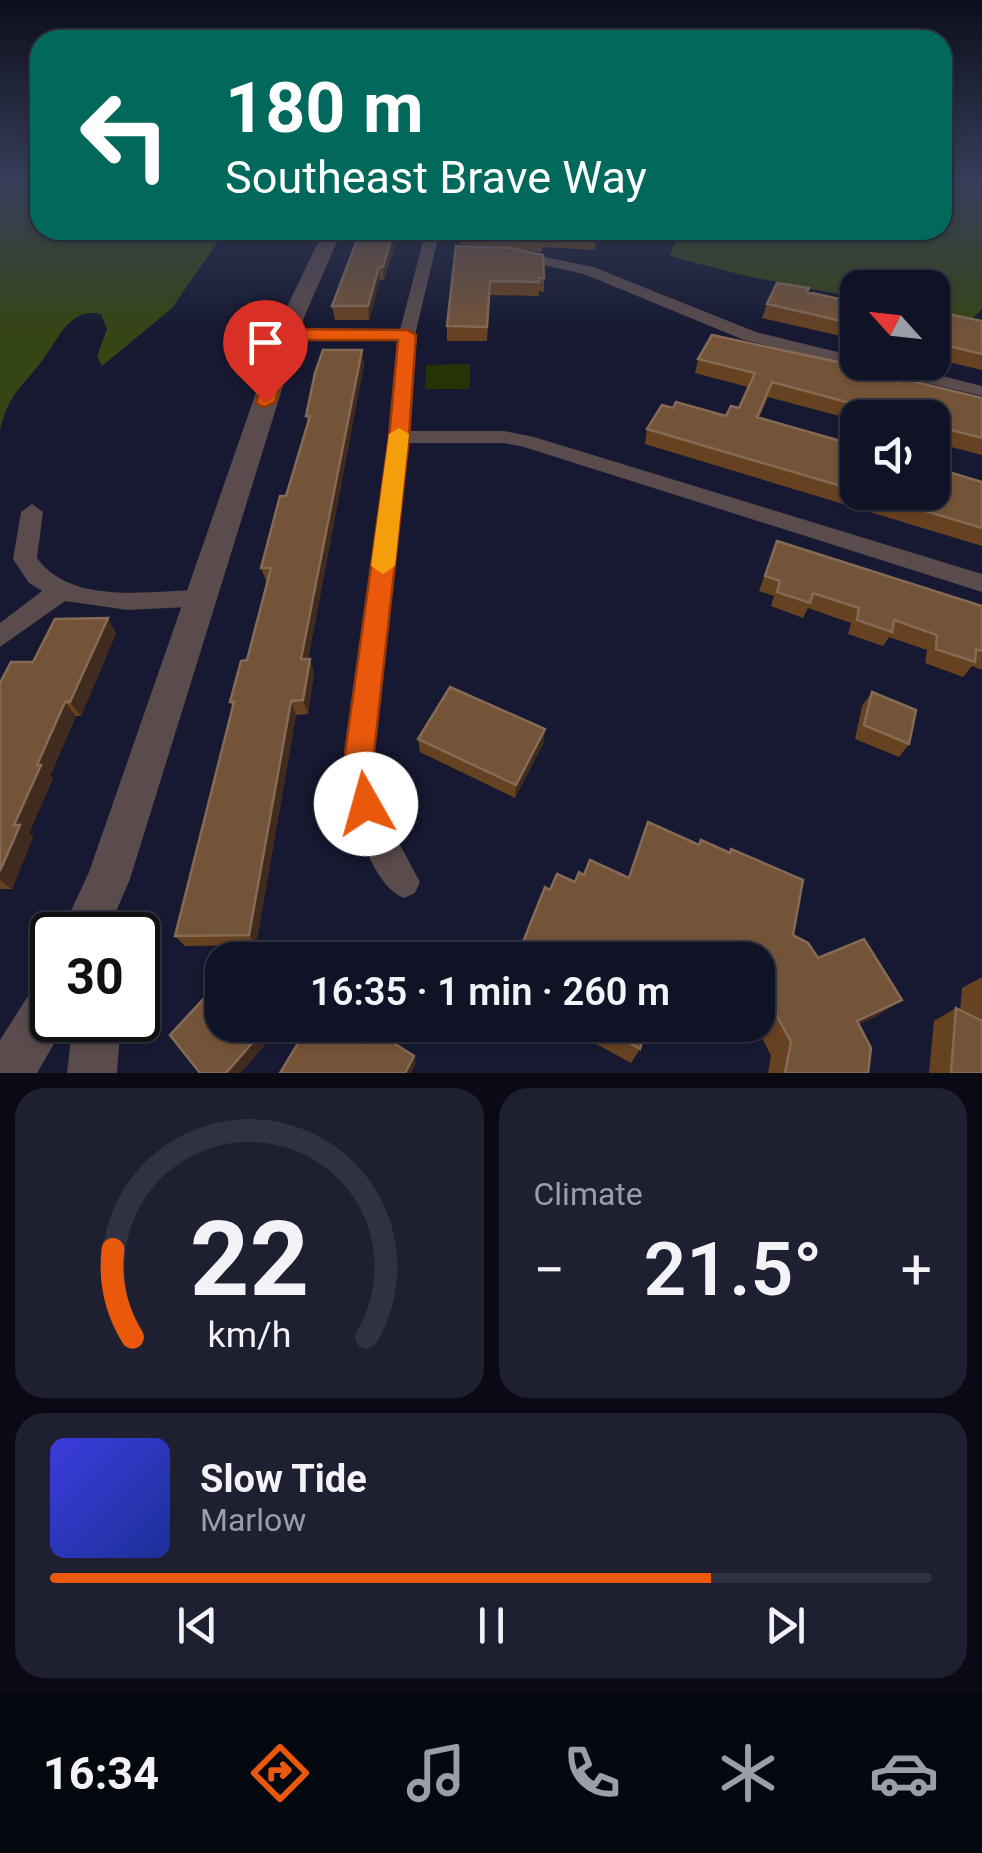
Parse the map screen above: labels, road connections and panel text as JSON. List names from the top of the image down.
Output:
{
  "north": "top left",
  "page": {
    "turn": ["180 m", "Southeast Brave Way"],
    "limit": "30",
    "trip": "16:35 · 1 min · 260 m",
    "tile": "Climate",
    "heat": ["−", "21.5°", "+"],
    "song": ["Slow Tide", "Marlow"],
    "tabs": "16:34",
    "gauge": ["22", "km/h"]
  }
}
